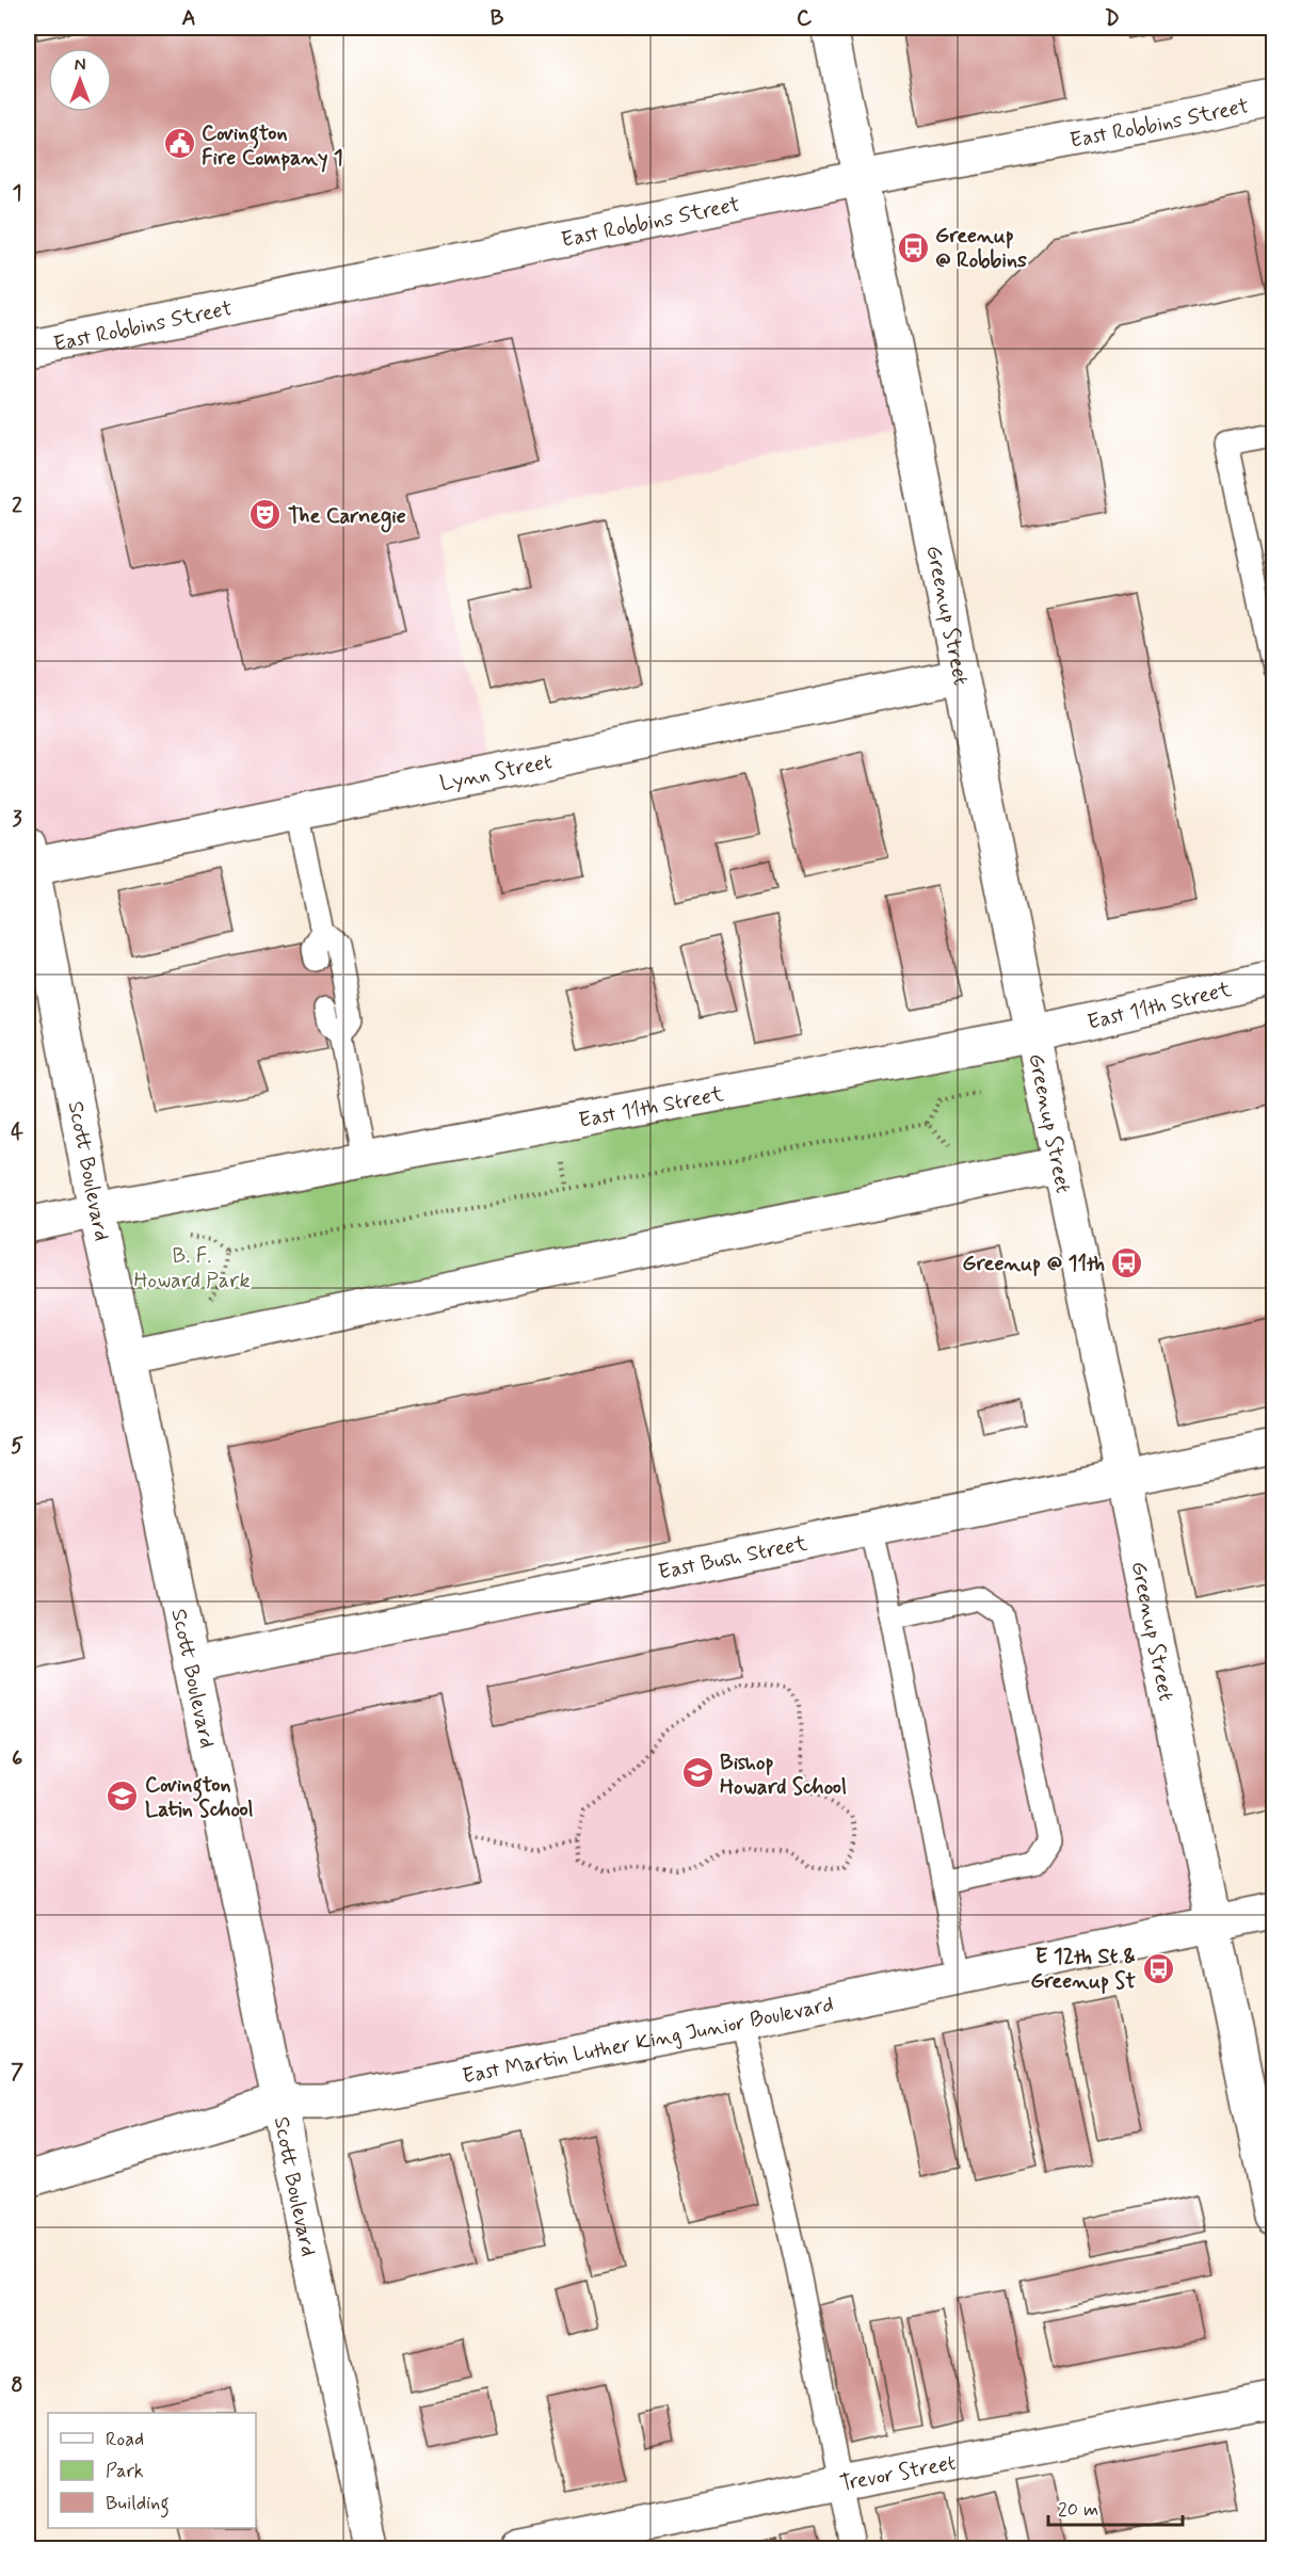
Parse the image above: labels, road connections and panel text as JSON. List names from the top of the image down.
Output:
{
  "streets": {
    "main road": [
      "East Robbins Street",
      "Greenup Street",
      "Lynn Street",
      "East 11th Street",
      "Scott Boulevard",
      "East Bush Street",
      "East Martin Luther King Junior Boulevard",
      "Trevor Street"
    ]
  },
  "crossings": [
    ["East Robbins Street", "Greenup Street"],
    ["Greenup Street", "Lynn Street"],
    ["Greenup Street", "East 11th Street"],
    ["Greenup Street", "East Bush Street"],
    ["Greenup Street", "East Martin Luther King Junior Boulevard"],
    ["Lynn Street", "Scott Boulevard"],
    ["East 11th Street", "Scott Boulevard"],
    ["Scott Boulevard", "East Bush Street"],
    ["Scott Boulevard", "East Martin Luther King Junior Boulevard"]
  ],
  "parks": ["B. F. Howard Park"],
  "places": {
    "public building": ["Covington Fire Company 1"],
    "bus stop": ["Greenup @ Robbins", "Greenup @ 11th", "E 12th St & Greenup St"],
    "theatre": ["The Carnegie"],
    "school or university": ["Bishop Howard School", "Covington Latin School"]
  },
  "legend": ["Road", "Park", "Building"],
  "scale_bar": "20 m",
  "north": "top",
  "grid": {
    "columns": [
      "A",
      "B",
      "C",
      "D"
    ],
    "rows": [
      "1",
      "2",
      "3",
      "4",
      "5",
      "6",
      "7",
      "8"
    ]
  }
}
